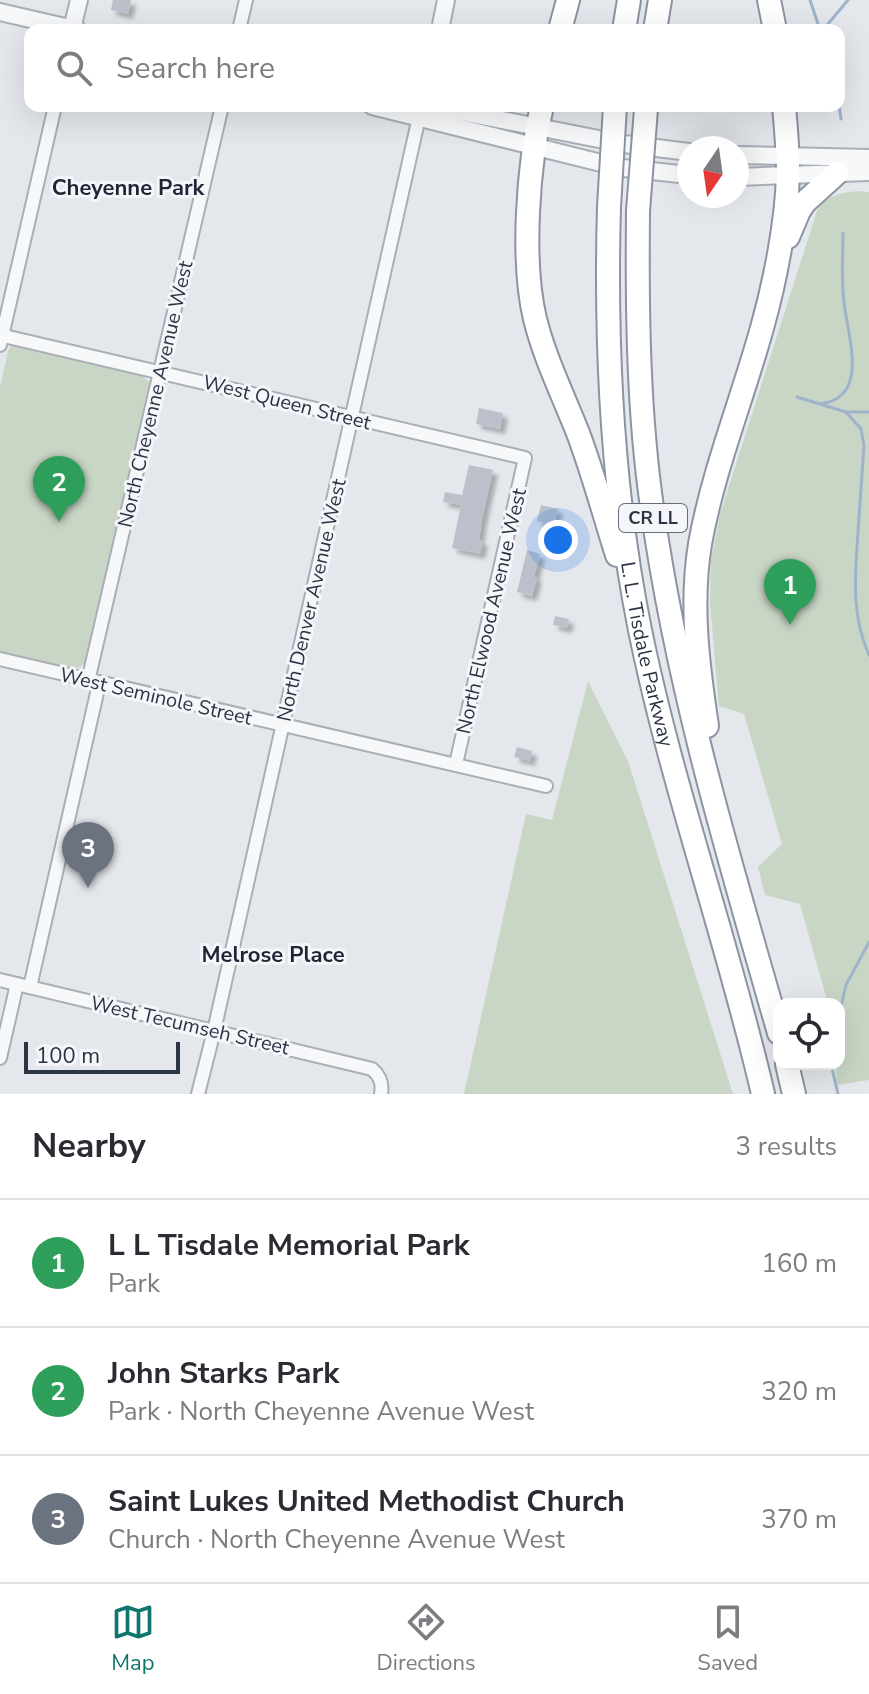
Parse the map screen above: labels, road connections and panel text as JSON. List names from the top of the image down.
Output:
{
  "streets": {
    "highway": ["CR LL", "L. L. Tisdale Parkway"],
    "street": [
      "North Cheyenne Avenue West",
      "West Queen Street",
      "North Denver Avenue West",
      "North Elwood Avenue West",
      "West Seminole Street",
      "West Tecumseh Street"
    ]
  },
  "crossings": [
    ["North Cheyenne Avenue West", "West Queen Street"],
    ["North Cheyenne Avenue West", "West Seminole Street"],
    ["North Cheyenne Avenue West", "West Tecumseh Street"],
    ["West Queen Street", "North Denver Avenue West"],
    ["West Queen Street", "North Elwood Avenue West"],
    ["North Denver Avenue West", "West Seminole Street"],
    ["North Denver Avenue West", "West Tecumseh Street"],
    ["North Elwood Avenue West", "West Seminole Street"]
  ],
  "districts": ["Cheyenne Park", "Melrose Place"],
  "scale_bar": "100 m",
  "north": "bottom",
  "page": {
    "search": "Search here",
    "pins": ["2", "1", "3"],
    "scale": "100 m",
    "heading": ["Nearby", "3 results"],
    "list": [
      {
        "mark": "1",
        "name": "L L Tisdale Memorial Park",
        "note": "Park",
        "value": "160 m"
      },
      {
        "mark": "2",
        "name": "John Starks Park",
        "note": "Park · North Cheyenne Avenue West",
        "value": "320 m"
      },
      {
        "mark": "3",
        "name": "Saint Lukes United Methodist Church",
        "note": "Church · North Cheyenne Avenue West",
        "value": "370 m"
      }
    ],
    "nav": ["Map", "Directions", "Saved"]
  }
}
